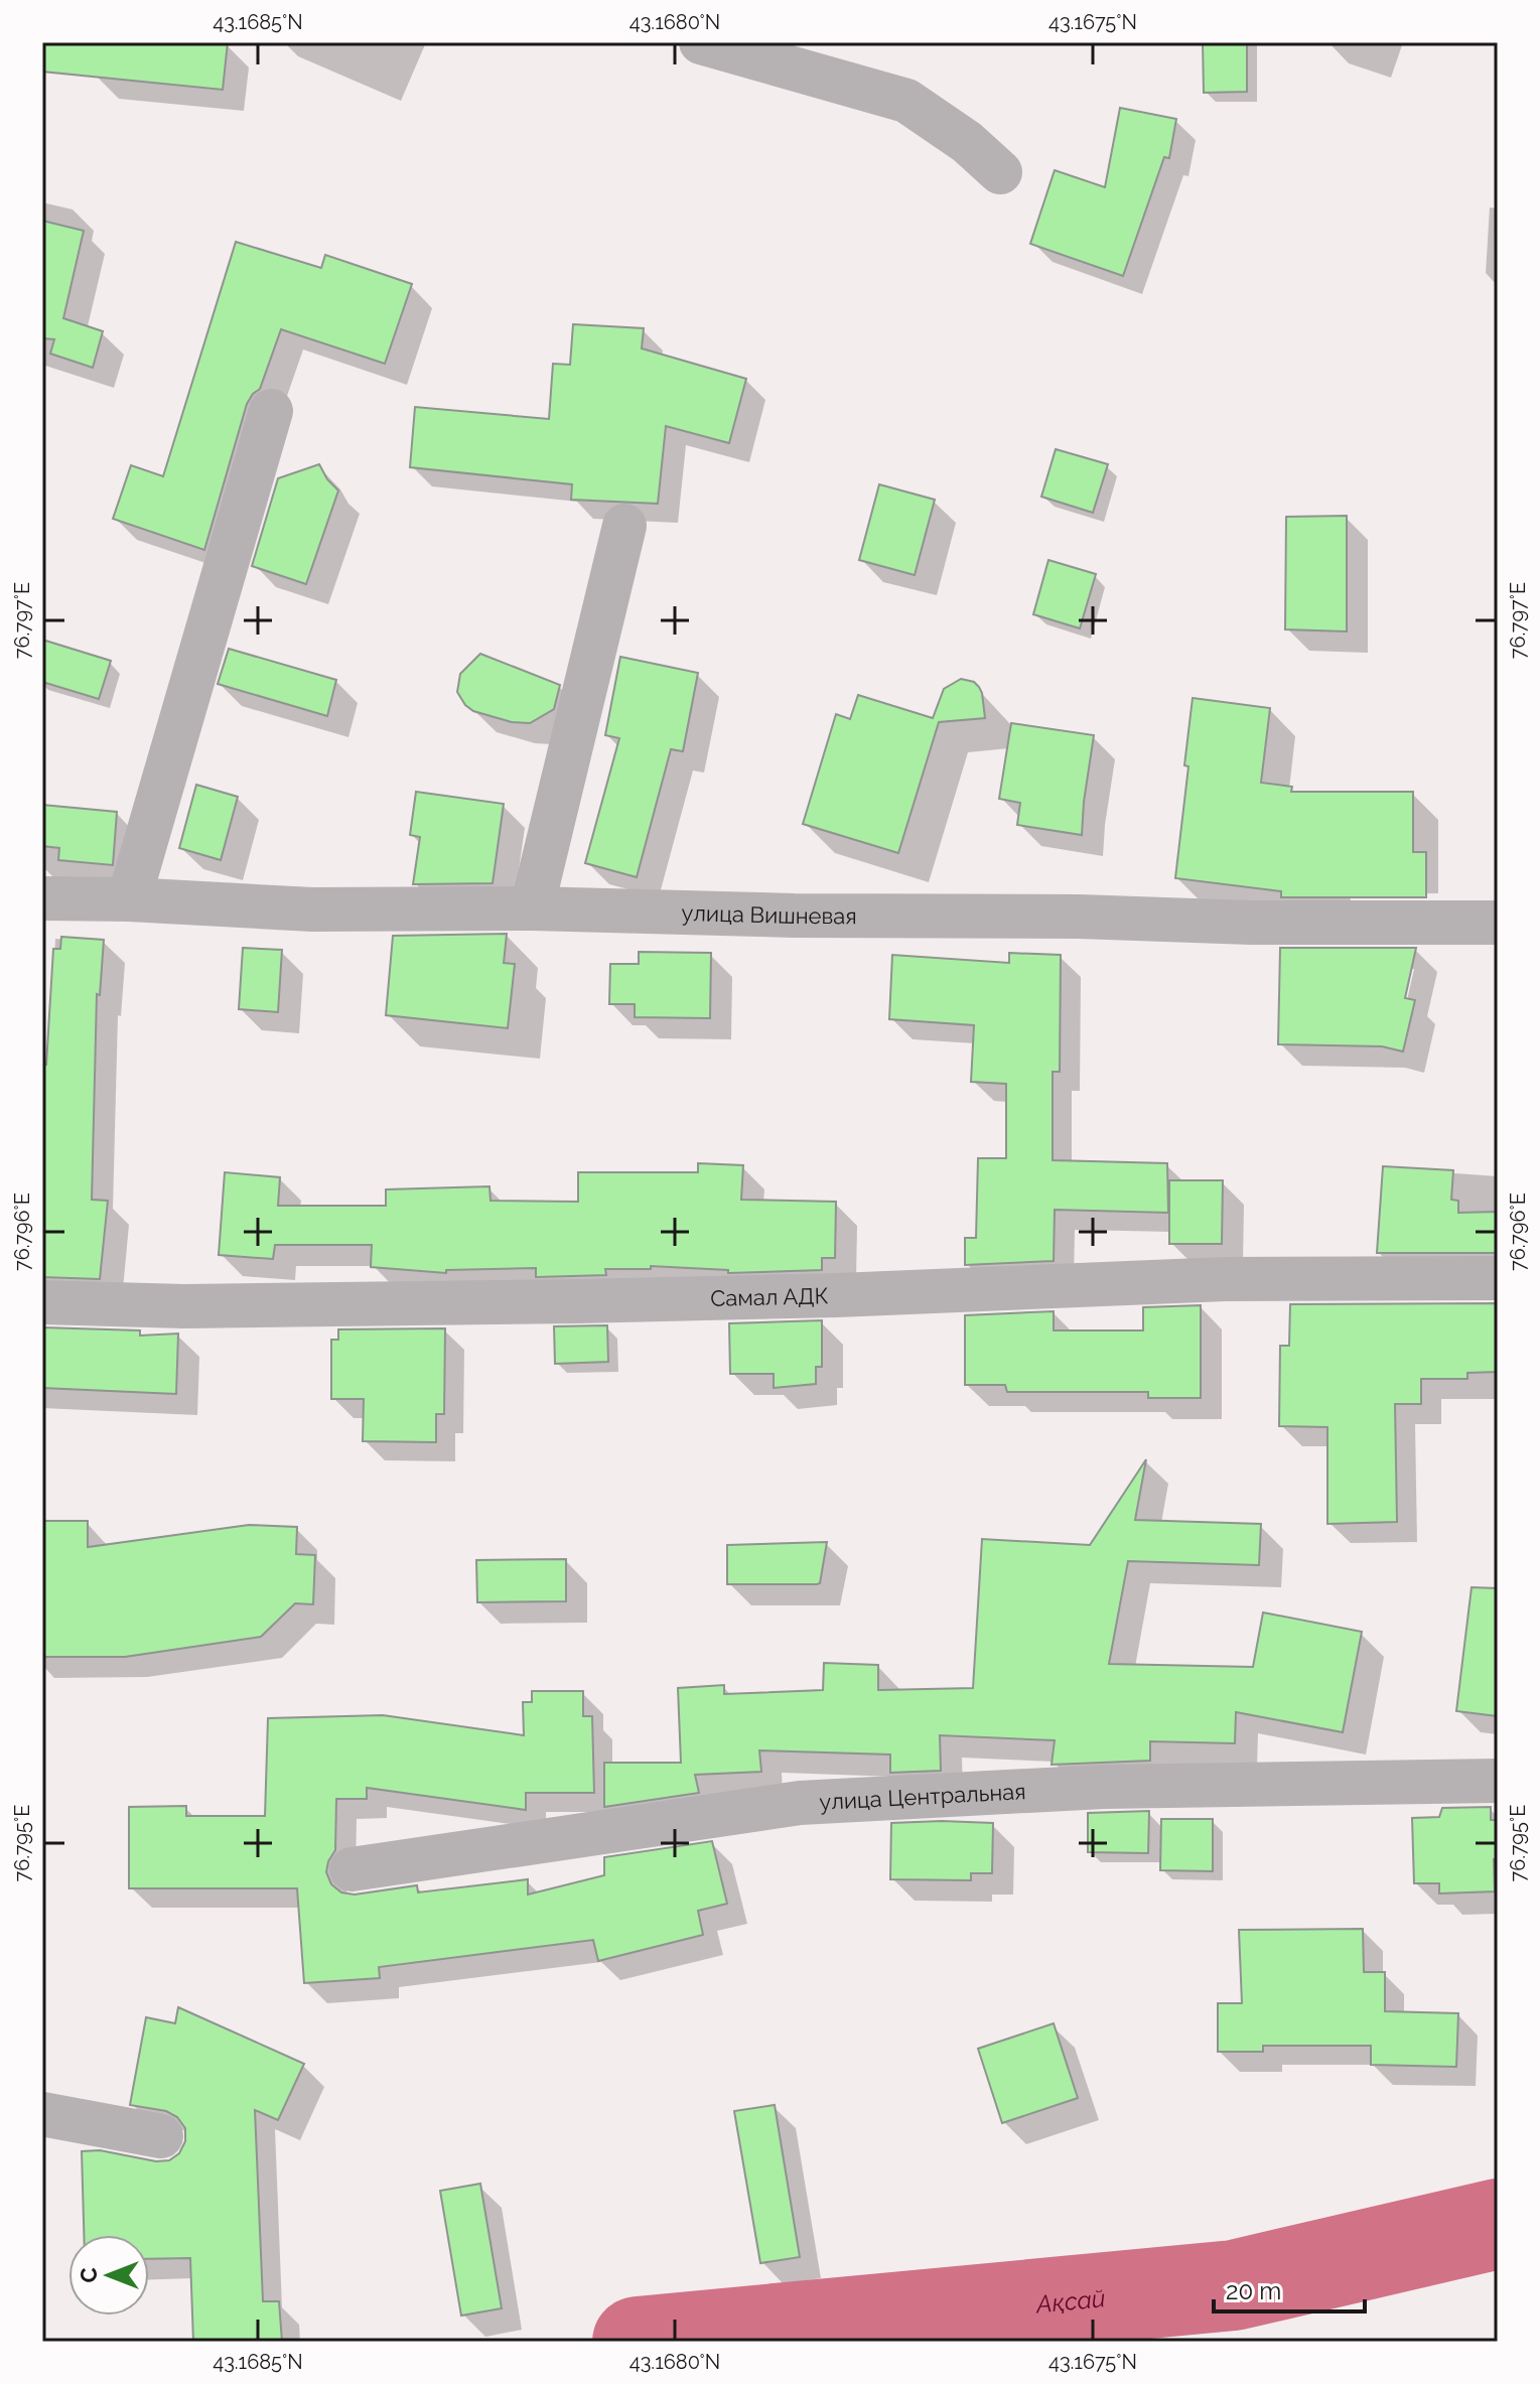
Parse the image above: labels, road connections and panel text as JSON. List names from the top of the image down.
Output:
{
  "streets": {
    "street": ["улица Вишневая", "Самал АДК", "улица Центральная"]
  },
  "water": ["Ақсай"],
  "scale_bar": "20 m",
  "north": "left",
  "coordinates": [
    "43.1685°N",
    "43.1680°N",
    "43.1675°N",
    "76.797°E",
    "76.796°E",
    "76.795°E"
  ]
}
